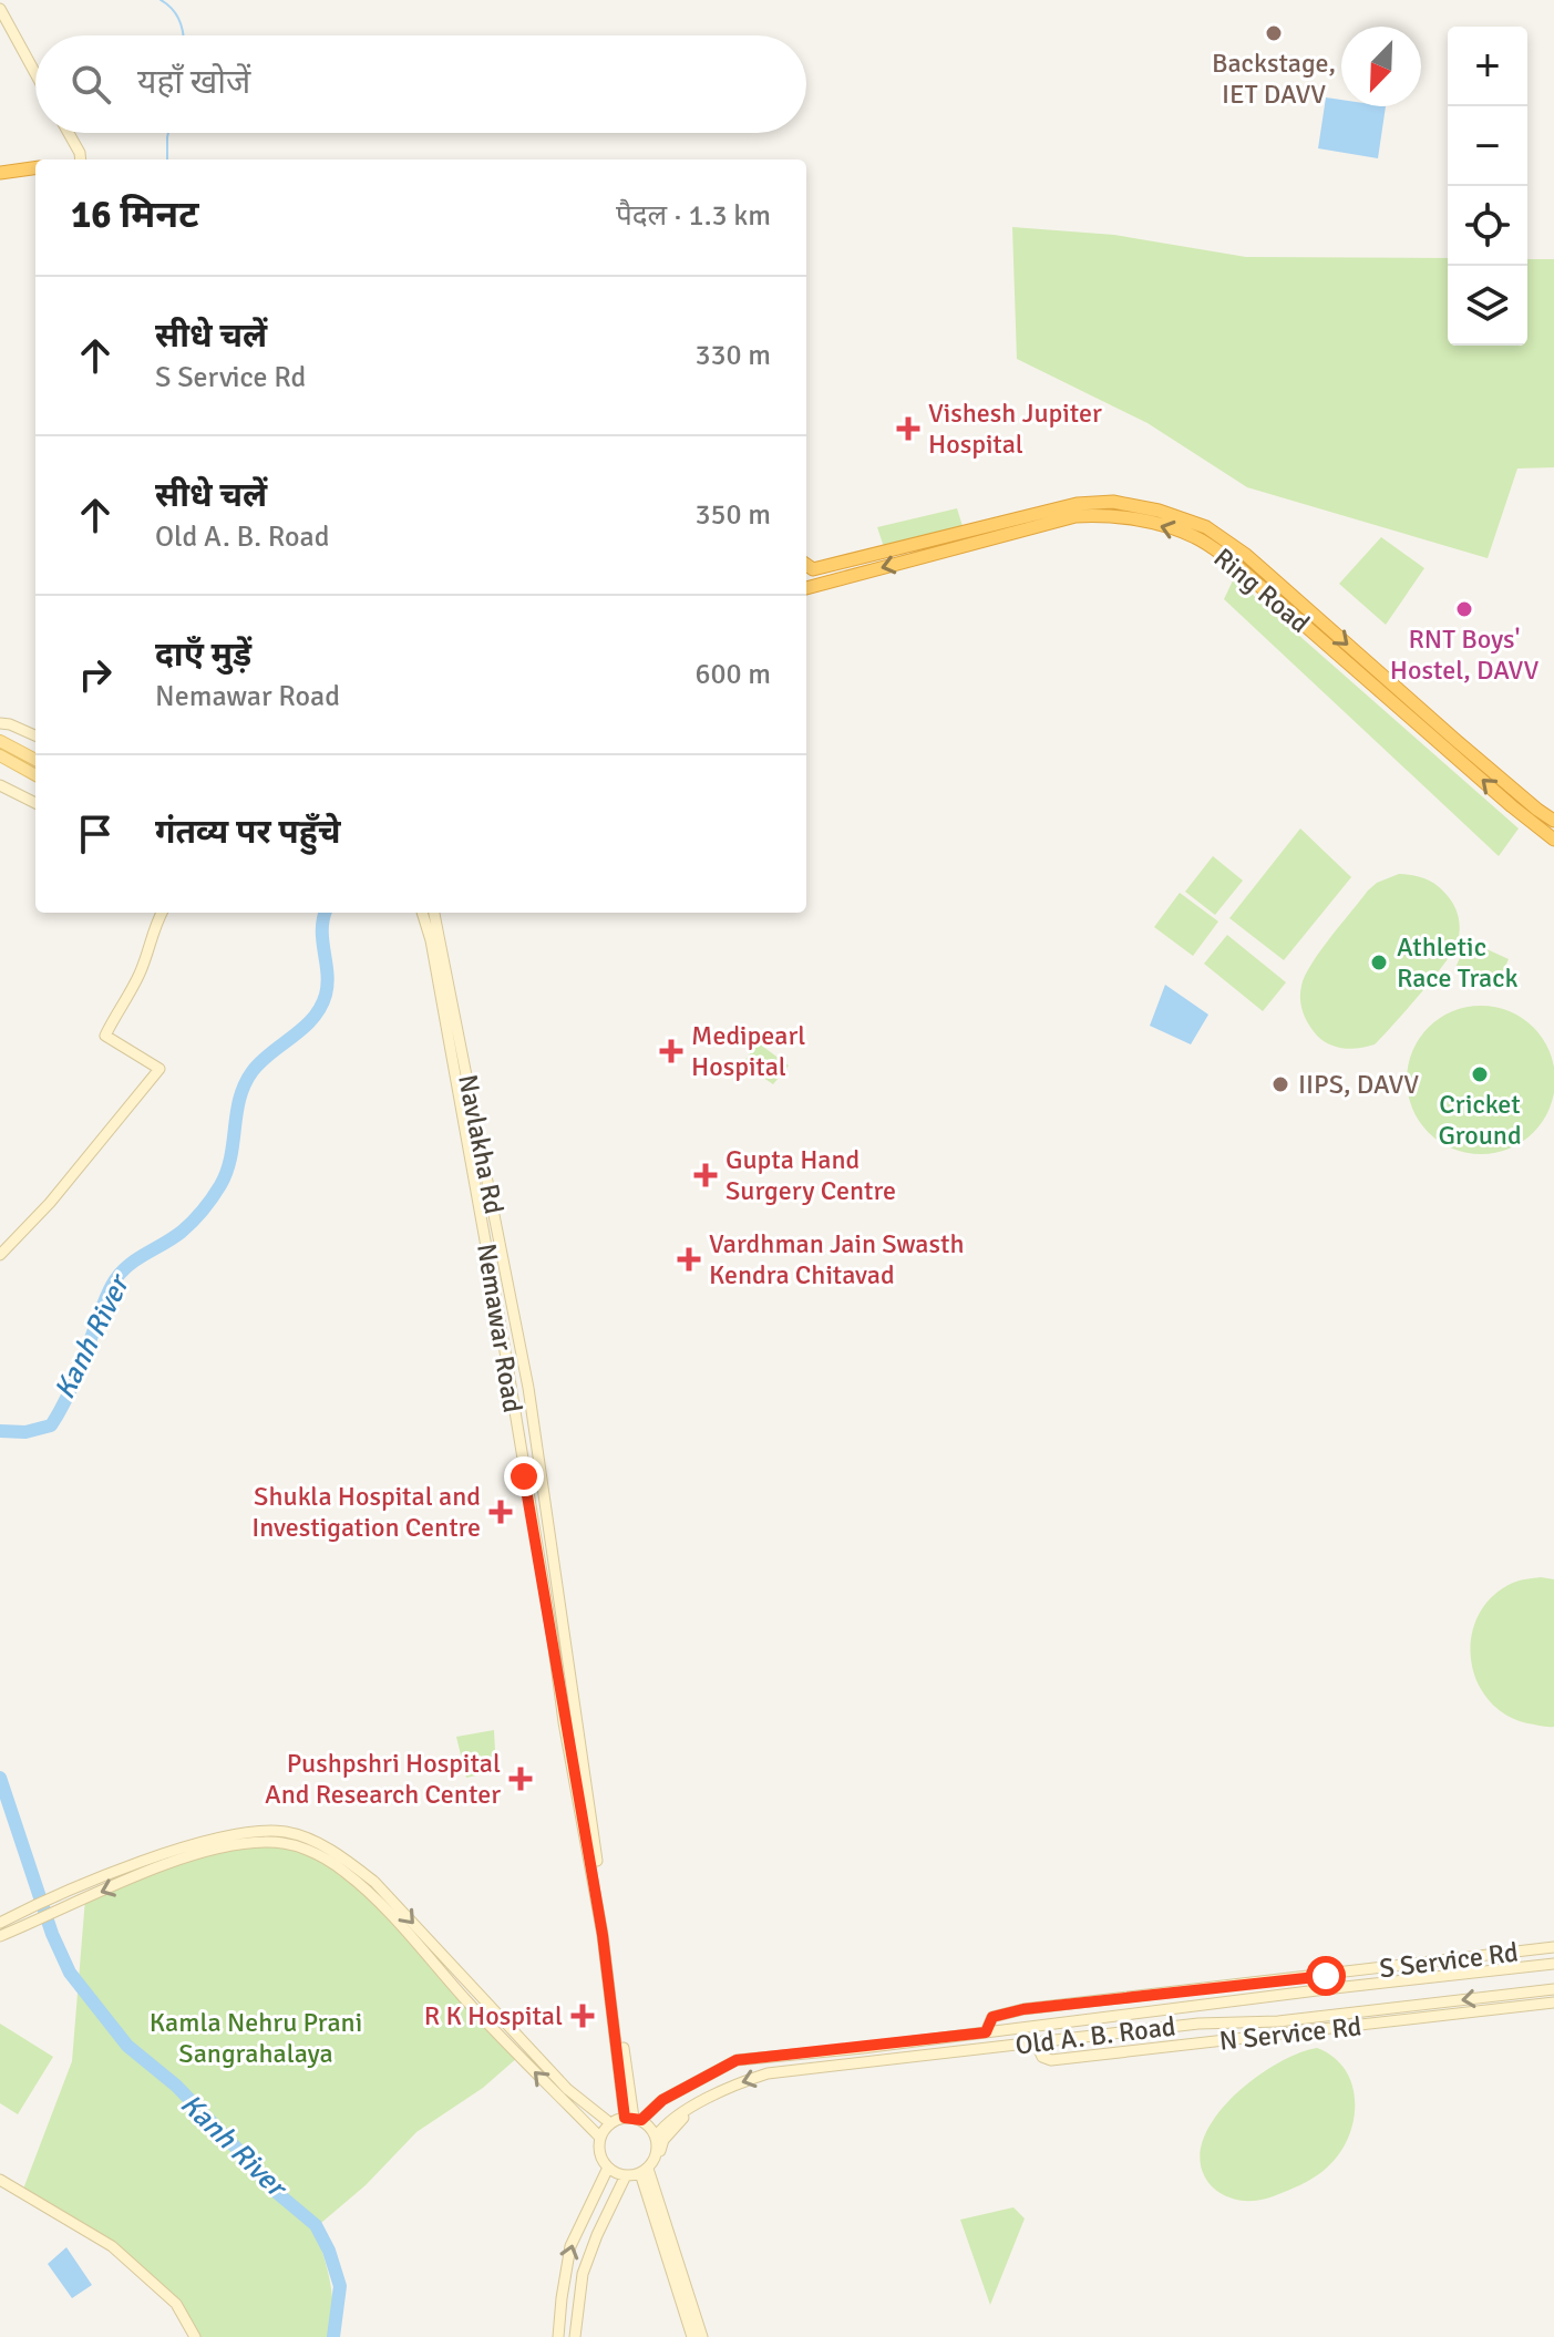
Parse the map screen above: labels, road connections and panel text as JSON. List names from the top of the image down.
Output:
{
  "streets": {
    "highway": ["Ring Road"],
    "main road": [
      "Navlakha Rd",
      "Nemawar Road",
      "S Service Rd",
      "N Service Rd",
      "Old A. B. Road"
    ]
  },
  "crossings": [
    ["Navlakha Rd", "Nemawar Road"],
    ["Navlakha Rd", "Old A. B. Road"],
    ["Nemawar Road", "Old A. B. Road"],
    ["S Service Rd", "Old A. B. Road"],
    ["N Service Rd", "Old A. B. Road"]
  ],
  "water": ["Kanh River"],
  "parks": ["Kamla Nehru Prani Sangrahalaya"],
  "places": {
    "other": [
      "Backstage, IET DAVV",
      "RNT Boys' Hostel, DAVV",
      "Athletic Race Track",
      "Cricket Ground",
      "IIPS, DAVV"
    ],
    "health": [
      "Vishesh Jupiter Hospital",
      "Medipearl Hospital",
      "Gupta Hand Surgery Centre",
      "Vardhman Jain Swasth Kendra Chitavad",
      "Shukla Hospital and Investigation Centre",
      "Pushpshri Hospital And Research Center",
      "R K Hospital"
    ]
  },
  "north": "bottom left",
  "page": {
    "map_buttons": ["+", "−"],
    "search": "यहाँ खोजें",
    "heading": ["16 मिनट", "पैदल · 1.3 km"],
    "list": [
      ["सीधे चलें", "S Service Rd", "330 m"],
      ["सीधे चलें", "Old A. B. Road", "350 m"],
      ["दाएँ मुड़ें", "Nemawar Road", "600 m"],
      "गंतव्य पर पहुँचे"
    ]
  }
}
